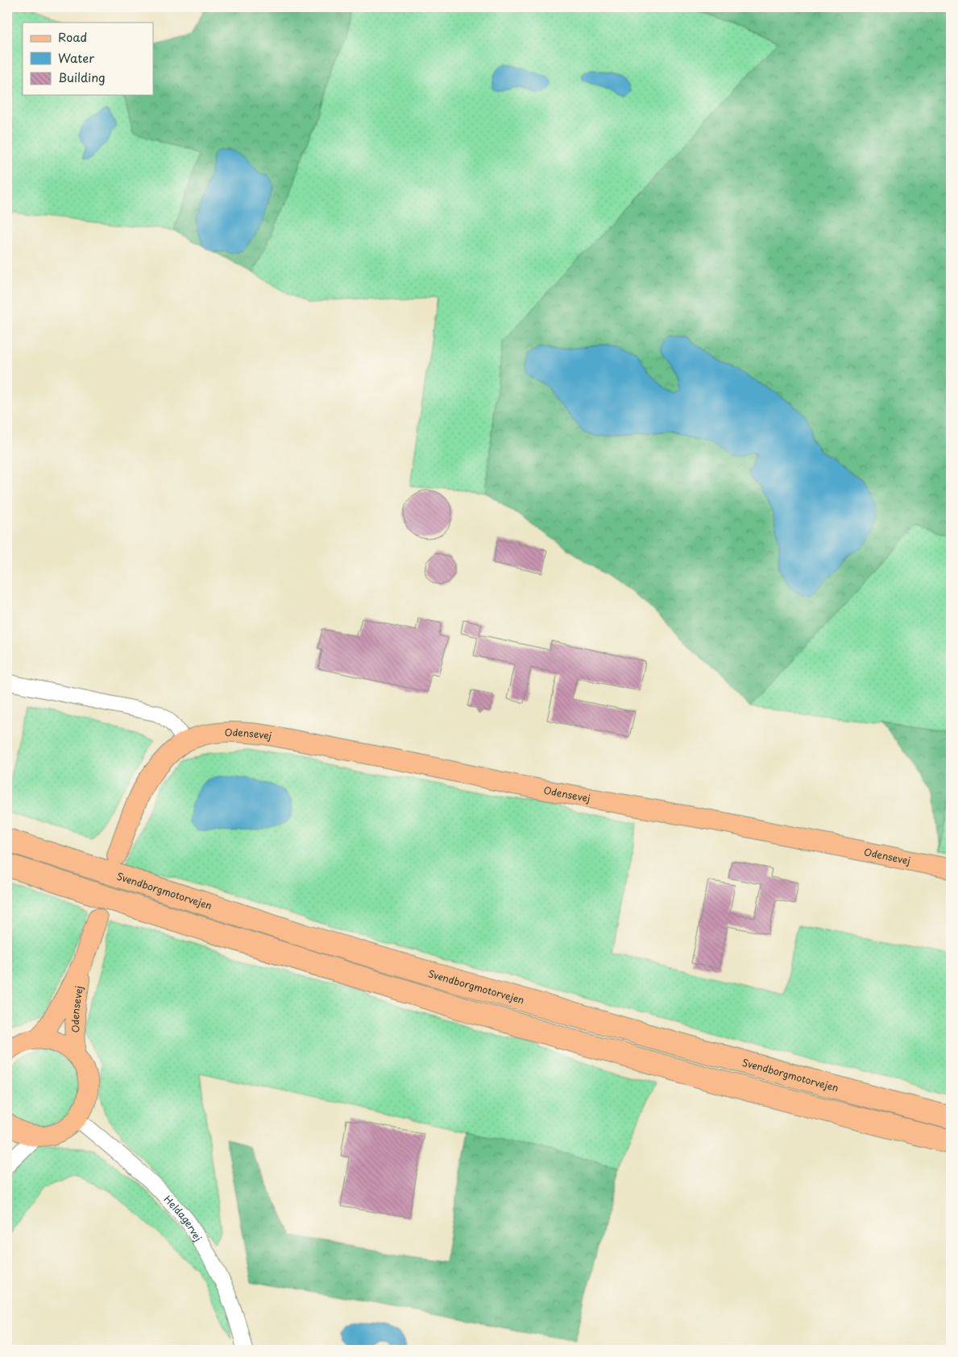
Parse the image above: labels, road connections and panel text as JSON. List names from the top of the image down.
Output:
{
  "streets": {
    "highway": ["Svendborgmotorvejen"],
    "main road": ["Odensevej"],
    "street": ["Heldagervej"]
  },
  "legend": ["Road", "Water", "Building"]
}
